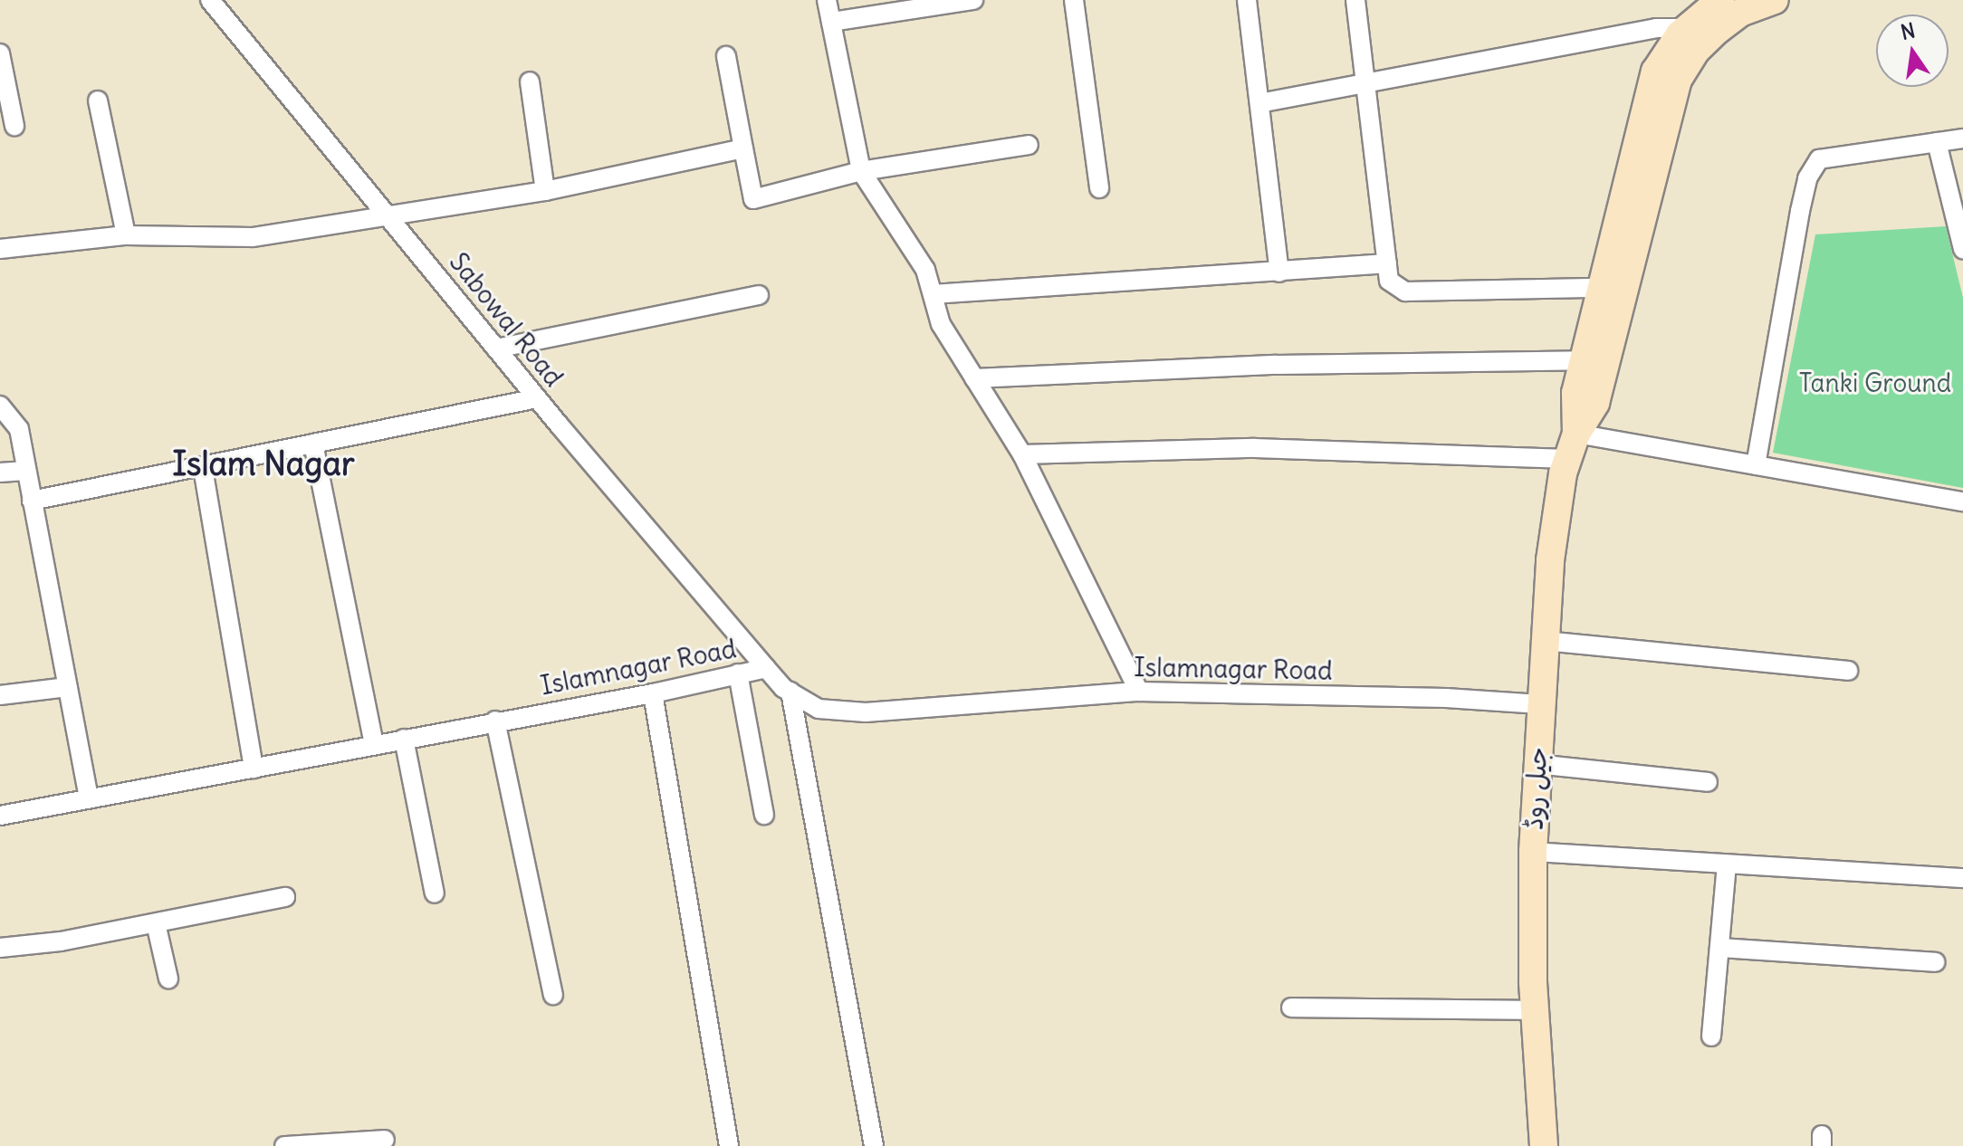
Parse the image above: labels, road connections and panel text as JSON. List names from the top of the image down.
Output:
{
  "streets": {
    "main road": ["جیل روڈ"],
    "street": ["Sabowal Road", "Islamnagar Road"]
  },
  "crossings": [
    ["Sabowal Road", "Islamnagar Road"],
    ["Islamnagar Road", "جیل روڈ"]
  ],
  "districts": ["Islam Nagar"],
  "parks": ["Tanki Ground"],
  "north": "top"
}
